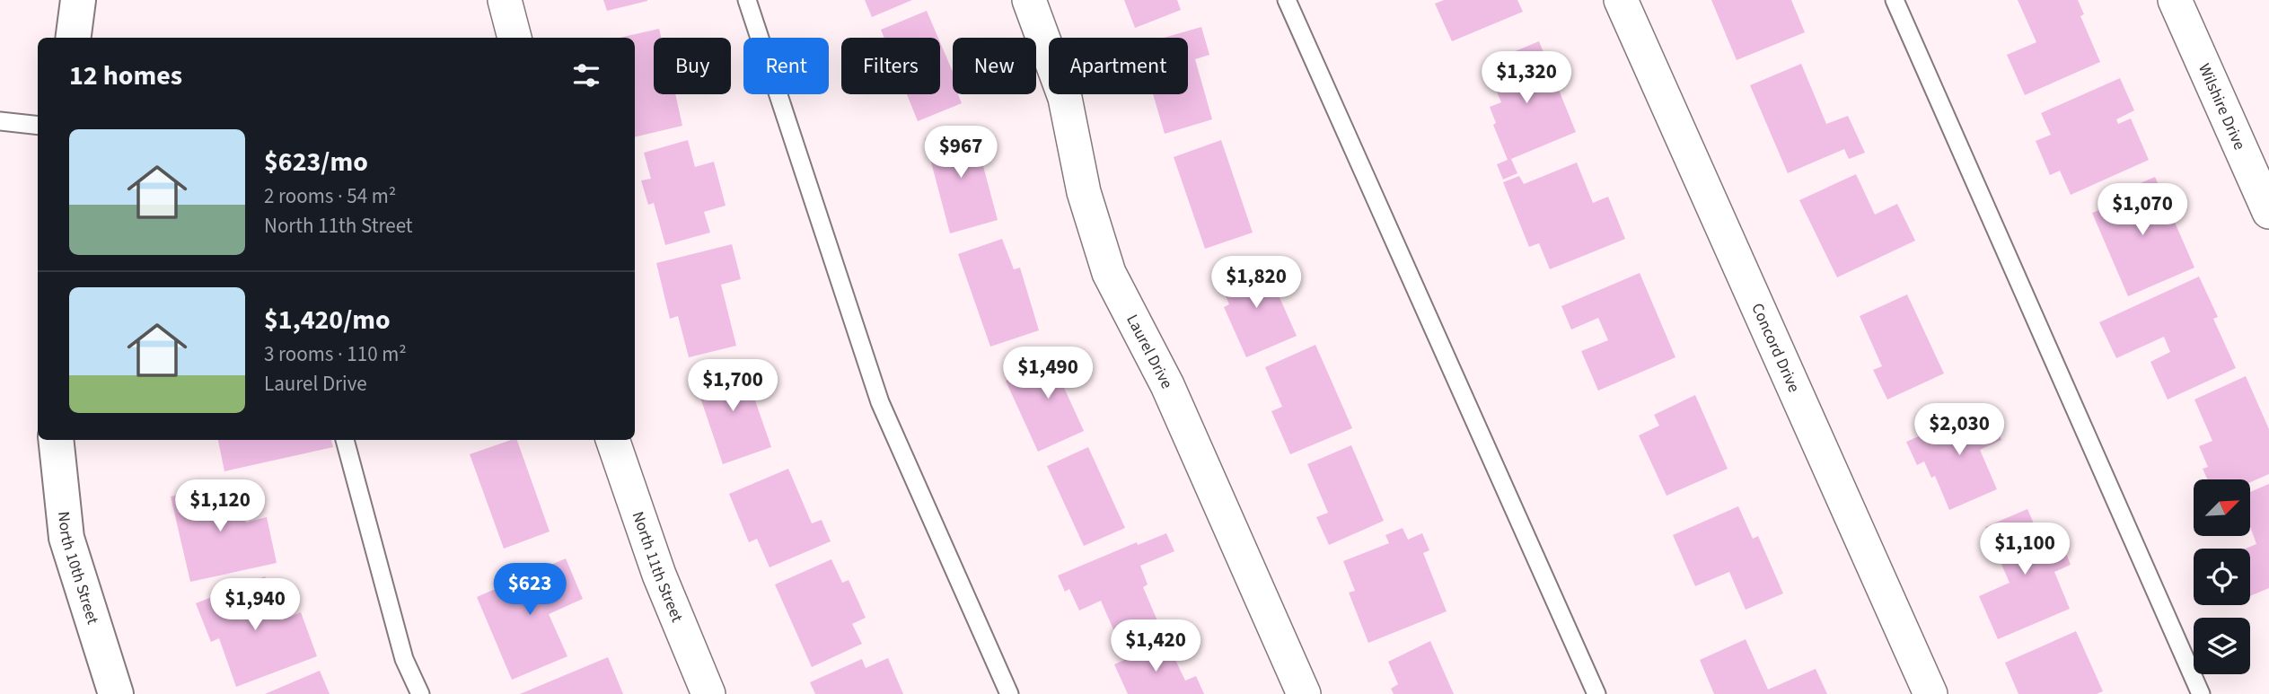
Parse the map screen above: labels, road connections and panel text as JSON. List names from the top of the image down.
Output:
{
  "streets": {
    "main road": ["North 10th Street"],
    "street": [
      "Wilshire Drive",
      "Concord Drive",
      "Laurel Drive",
      "North 11th Street"
    ]
  },
  "north": "top right",
  "page": {
    "chip": [
      "Buy",
      "Rent",
      "Filters",
      "New",
      "Apartment"
    ],
    "heading": "12 homes",
    "price": [
      "$1,320",
      "$967",
      "$1,070",
      "$1,820",
      "$1,490",
      "$1,700",
      "$2,030",
      "$1,120",
      "$1,100",
      "$623",
      "$1,940",
      "$1,420"
    ],
    "list": [
      {
        "name": "$623/mo",
        "note": "2 rooms · 54 m² · North 11th Street"
      },
      {
        "name": "$1,420/mo",
        "note": "3 rooms · 110 m² · Laurel Drive"
      }
    ]
  }
}
